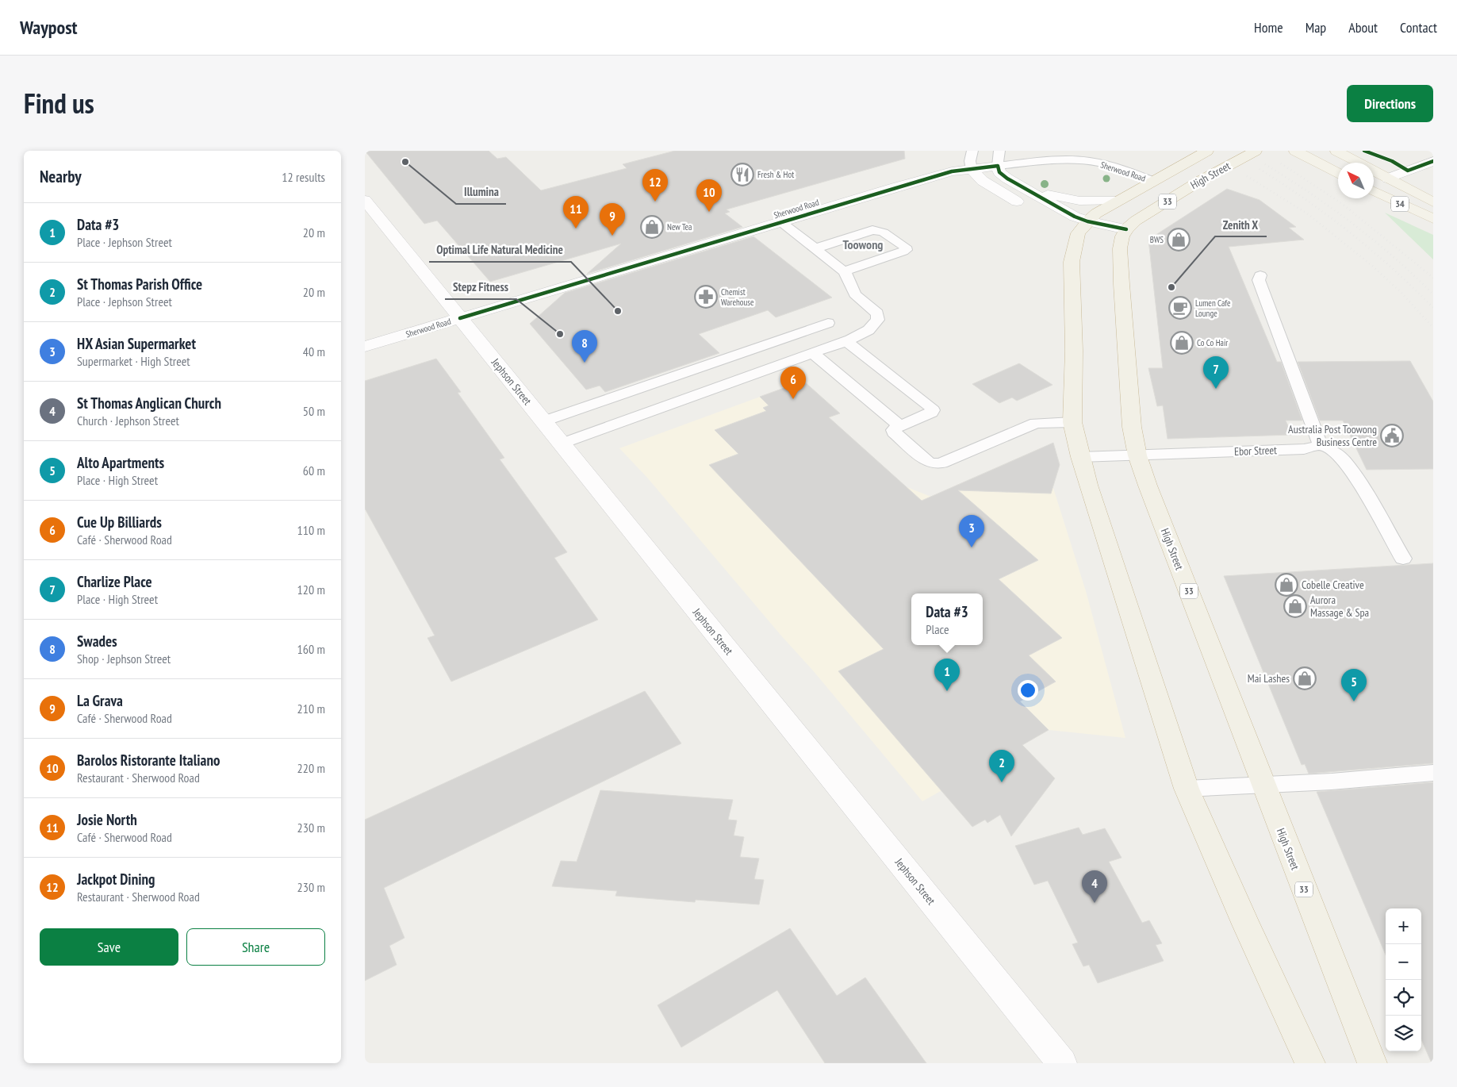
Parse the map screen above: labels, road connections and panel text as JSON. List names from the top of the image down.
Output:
{
  "streets": {
    "highway": ["High Street", "33"],
    "main road": ["Sherwood Road", "34", "Jephson Street"],
    "lane": ["Ebor Street"]
  },
  "crossings": [
    ["Sherwood Road", "High Street"],
    ["Sherwood Road", "Jephson Street"],
    ["High Street", "Ebor Street"]
  ],
  "districts": ["Toowong"],
  "places": {
    "other": [
      "Illumina",
      "Zenith X",
      "Optimal Life Natural Medicine",
      "Stepz Fitness"
    ],
    "restaurant": ["Fresh & Hot"],
    "shop": [
      "New Tea",
      "BWS",
      "Co Co Hair",
      "Cobelle Creative",
      "Aurora Massage & Spa",
      "Mai Lashes"
    ],
    "pharmacy": ["Chemist Warehouse"],
    "cafe": ["Lumen Cafe Lounge"],
    "public building": ["Australia Post Toowong Business Centre"]
  },
  "north": "top left",
  "page": {
    "header": "Waypost",
    "nav": [
      "Home",
      "Map",
      "About",
      "Contact"
    ],
    "title": "Find us",
    "buttons": [
      "Directions",
      ["Save", "Share"]
    ],
    "heading": ["Nearby", "12 results"],
    "pins": [
      "12",
      "10",
      "11",
      "9",
      "8",
      "7",
      "6",
      "3",
      "1",
      "5",
      "2",
      "4"
    ],
    "list": [
      {
        "mark": "1",
        "name": "Data #3",
        "note": "Place · Jephson Street",
        "value": "20 m"
      },
      {
        "mark": "2",
        "name": "St Thomas Parish Office",
        "note": "Place · Jephson Street",
        "value": "20 m"
      },
      {
        "mark": "3",
        "name": "HX Asian Supermarket",
        "note": "Supermarket · High Street",
        "value": "40 m"
      },
      {
        "mark": "4",
        "name": "St Thomas Anglican Church",
        "note": "Church · Jephson Street",
        "value": "50 m"
      },
      {
        "mark": "5",
        "name": "Alto Apartments",
        "note": "Place · High Street",
        "value": "60 m"
      },
      {
        "mark": "6",
        "name": "Cue Up Billiards",
        "note": "Café · Sherwood Road",
        "value": "110 m"
      },
      {
        "mark": "7",
        "name": "Charlize Place",
        "note": "Place · High Street",
        "value": "120 m"
      },
      {
        "mark": "8",
        "name": "Swades",
        "note": "Shop · Jephson Street",
        "value": "160 m"
      },
      {
        "mark": "9",
        "name": "La Grava",
        "note": "Café · Sherwood Road",
        "value": "210 m"
      },
      {
        "mark": "10",
        "name": "Barolos Ristorante Italiano",
        "note": "Restaurant · Sherwood Road",
        "value": "220 m"
      },
      {
        "mark": "11",
        "name": "Josie North",
        "note": "Café · Sherwood Road",
        "value": "230 m"
      },
      {
        "mark": "12",
        "name": "Jackpot Dining",
        "note": "Restaurant · Sherwood Road",
        "value": "230 m"
      }
    ],
    "popup": ["Data #3", "Place"],
    "map_buttons": ["+", "−"]
  }
}
